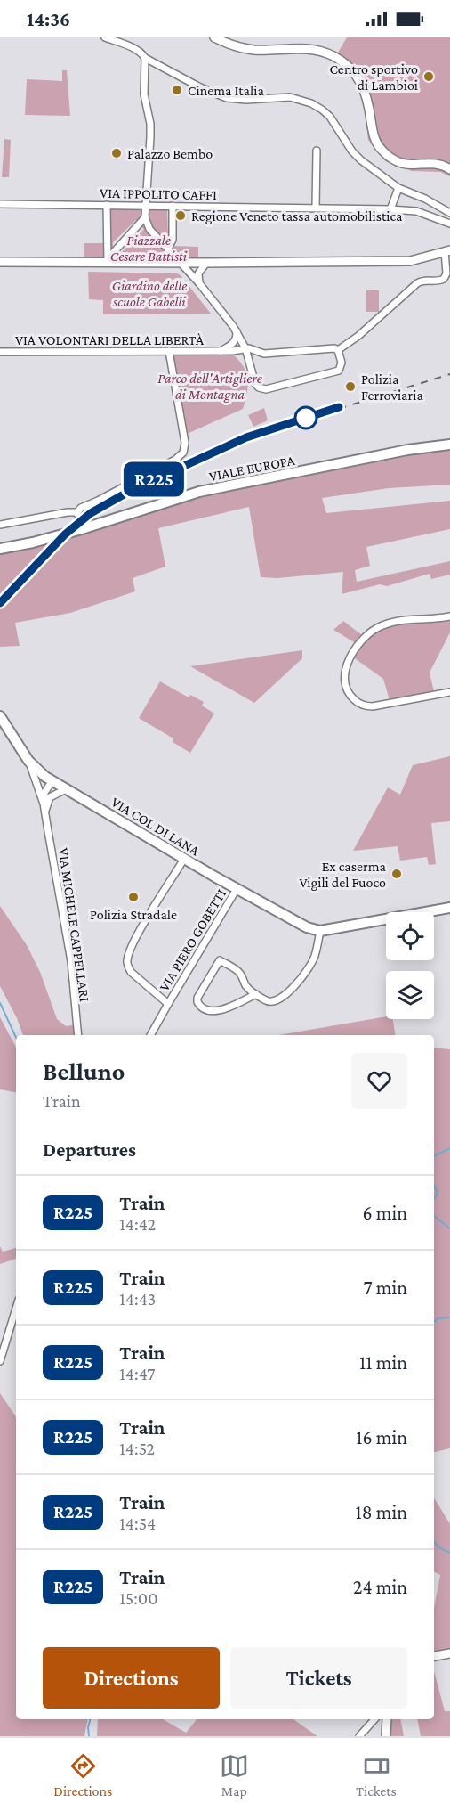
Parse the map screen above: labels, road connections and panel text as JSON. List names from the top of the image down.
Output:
{
  "streets": {
    "main road": ["VIALE EUROPA", "VIA COL DI LANA"],
    "street": [
      "VIA IPPOLITO CAFFI",
      "VIA VOLONTARI DELLA LIBERTÀ",
      "VIA MICHELE CAPPELLARI",
      "VIA PIERO GOBETTI"
    ]
  },
  "crossings": [
    ["VIA COL DI LANA", "VIA MICHELE CAPPELLARI"],
    ["VIA COL DI LANA", "VIA PIERO GOBETTI"]
  ],
  "parks": ["Piazzale Cesare Battisti", "Giardino delle scuole Gabelli", "Parco dell'Artigliere di Montagna"],
  "places": [
    "Centro sportivo di Lambioi",
    "Cinema Italia",
    "Palazzo Bembo",
    "Regione Veneto tassa automobilistica",
    "Polizia Ferroviaria",
    "Ex caserma Vigili del Fuoco",
    "Polizia Stradale"
  ],
  "page": {
    "status": "14:36",
    "on_map": "R225",
    "heading": [
      ["Belluno", "Train"],
      "Departures"
    ],
    "list": [
      {
        "mark": "R225",
        "name": "Train",
        "note": "14:42",
        "value": "6 min"
      },
      {
        "mark": "R225",
        "name": "Train",
        "note": "14:43",
        "value": "7 min"
      },
      {
        "mark": "R225",
        "name": "Train",
        "note": "14:47",
        "value": "11 min"
      },
      {
        "mark": "R225",
        "name": "Train",
        "note": "14:52",
        "value": "16 min"
      },
      {
        "mark": "R225",
        "name": "Train",
        "note": "14:54",
        "value": "18 min"
      },
      {
        "mark": "R225",
        "name": "Train",
        "note": "15:00",
        "value": "24 min"
      }
    ],
    "buttons": ["Directions", "Tickets"],
    "tabs": ["Directions", "Map", "Tickets"]
  }
}
